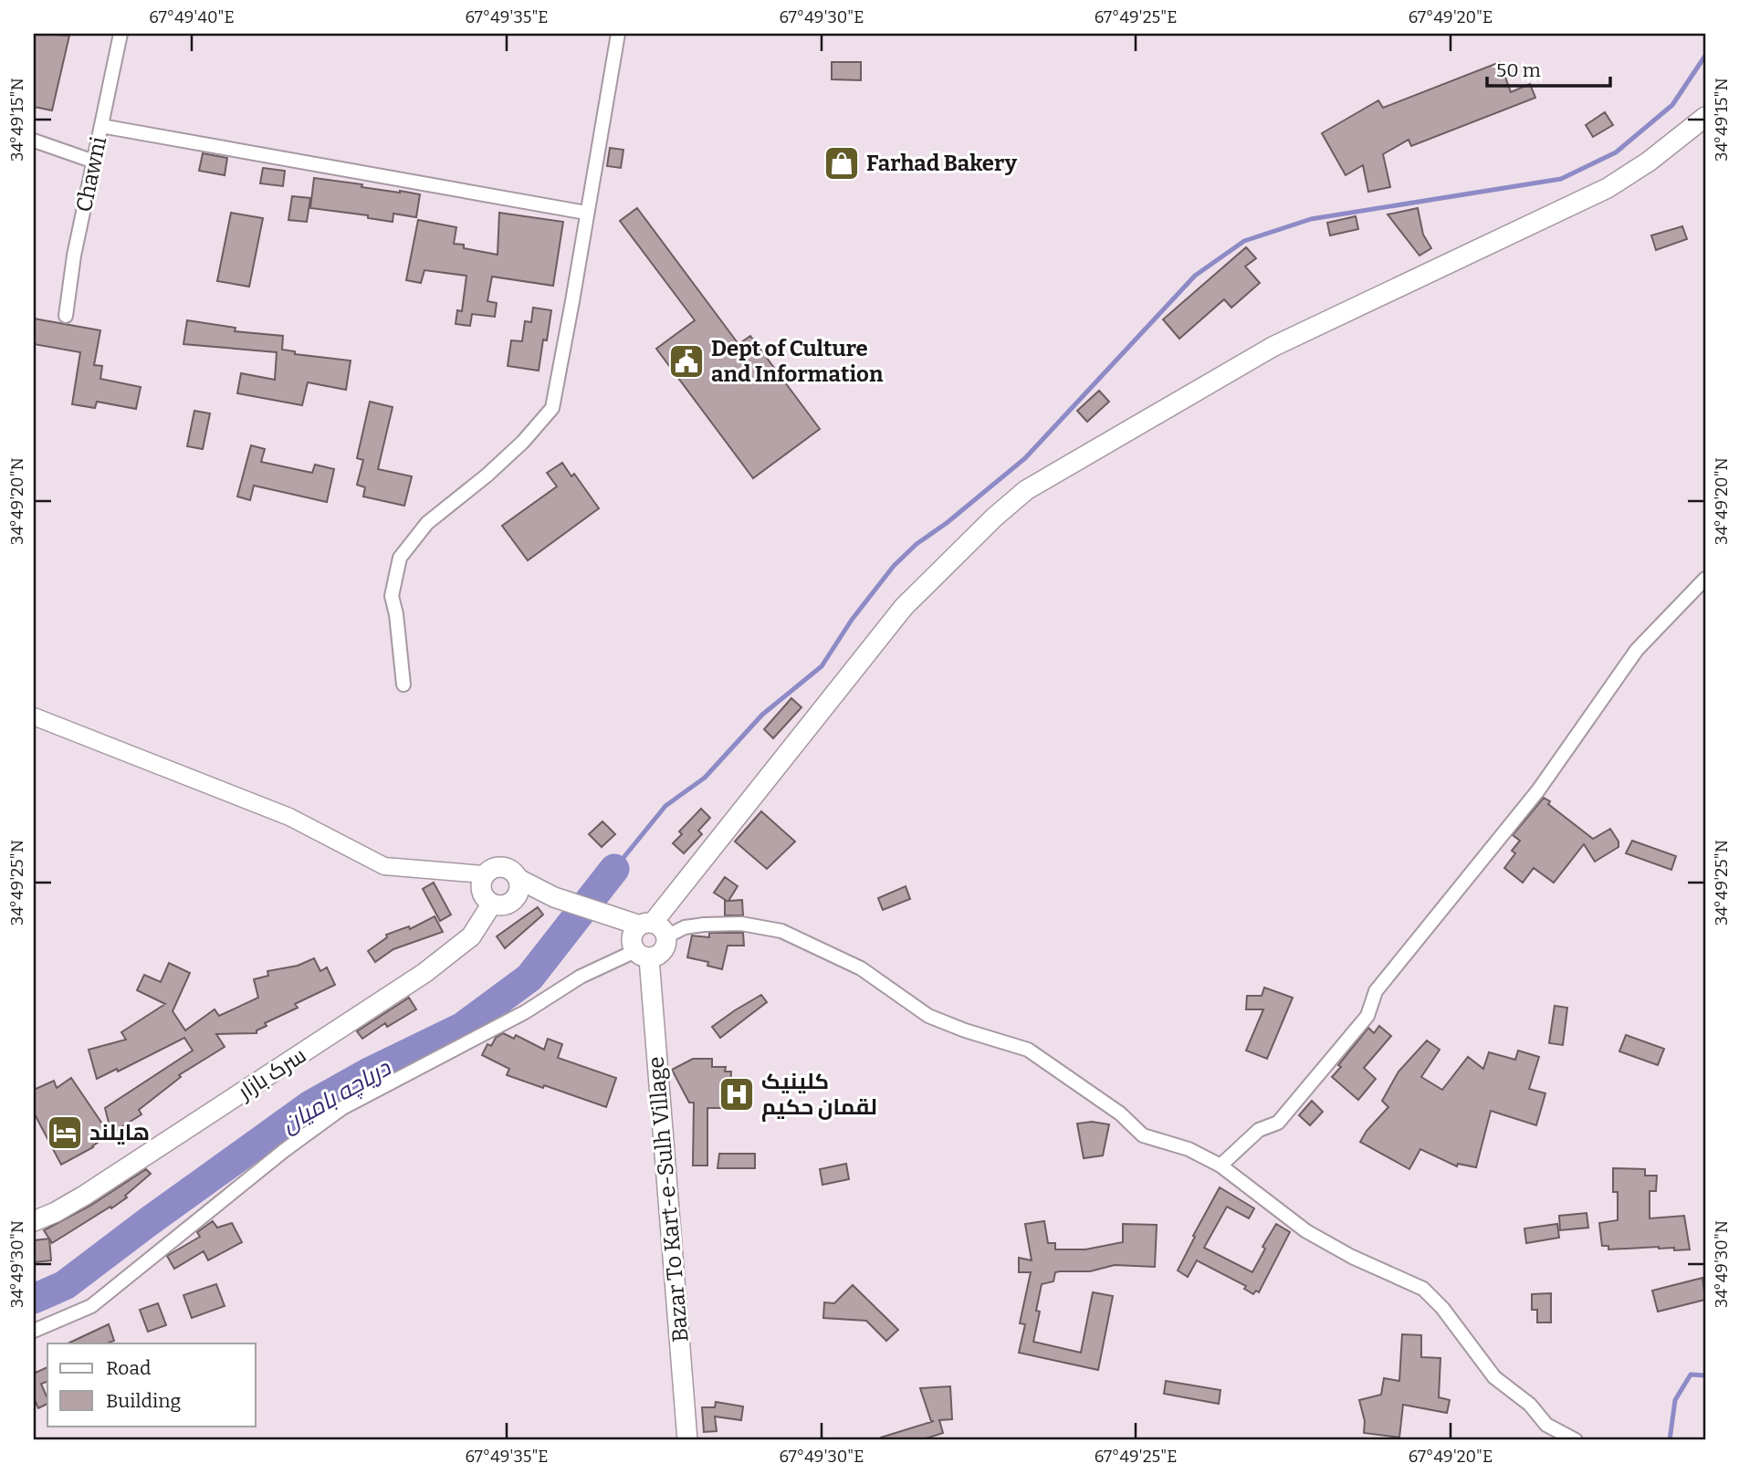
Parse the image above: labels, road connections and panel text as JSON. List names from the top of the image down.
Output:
{
  "streets": {
    "main road": ["سرک بازار", "Bazar To Kart-e-Sulh Village"],
    "street": ["Chawni"]
  },
  "water": ["دریاچه بامیان"],
  "places": {
    "shop": ["Farhad Bakery"],
    "public building": ["Dept of Culture and Information"],
    "hospital": ["کلینیک لقمان حکیم"],
    "hotel": ["هایلند"]
  },
  "legend": ["Road", "Building"],
  "scale_bar": "50 m",
  "coordinates": [
    "67°49'40\"E",
    "67°49'35\"E",
    "67°49'30\"E",
    "67°49'25\"E",
    "67°49'20\"E",
    "34°49'15\"N",
    "34°49'20\"N",
    "34°49'25\"N",
    "34°49'30\"N"
  ]
}
